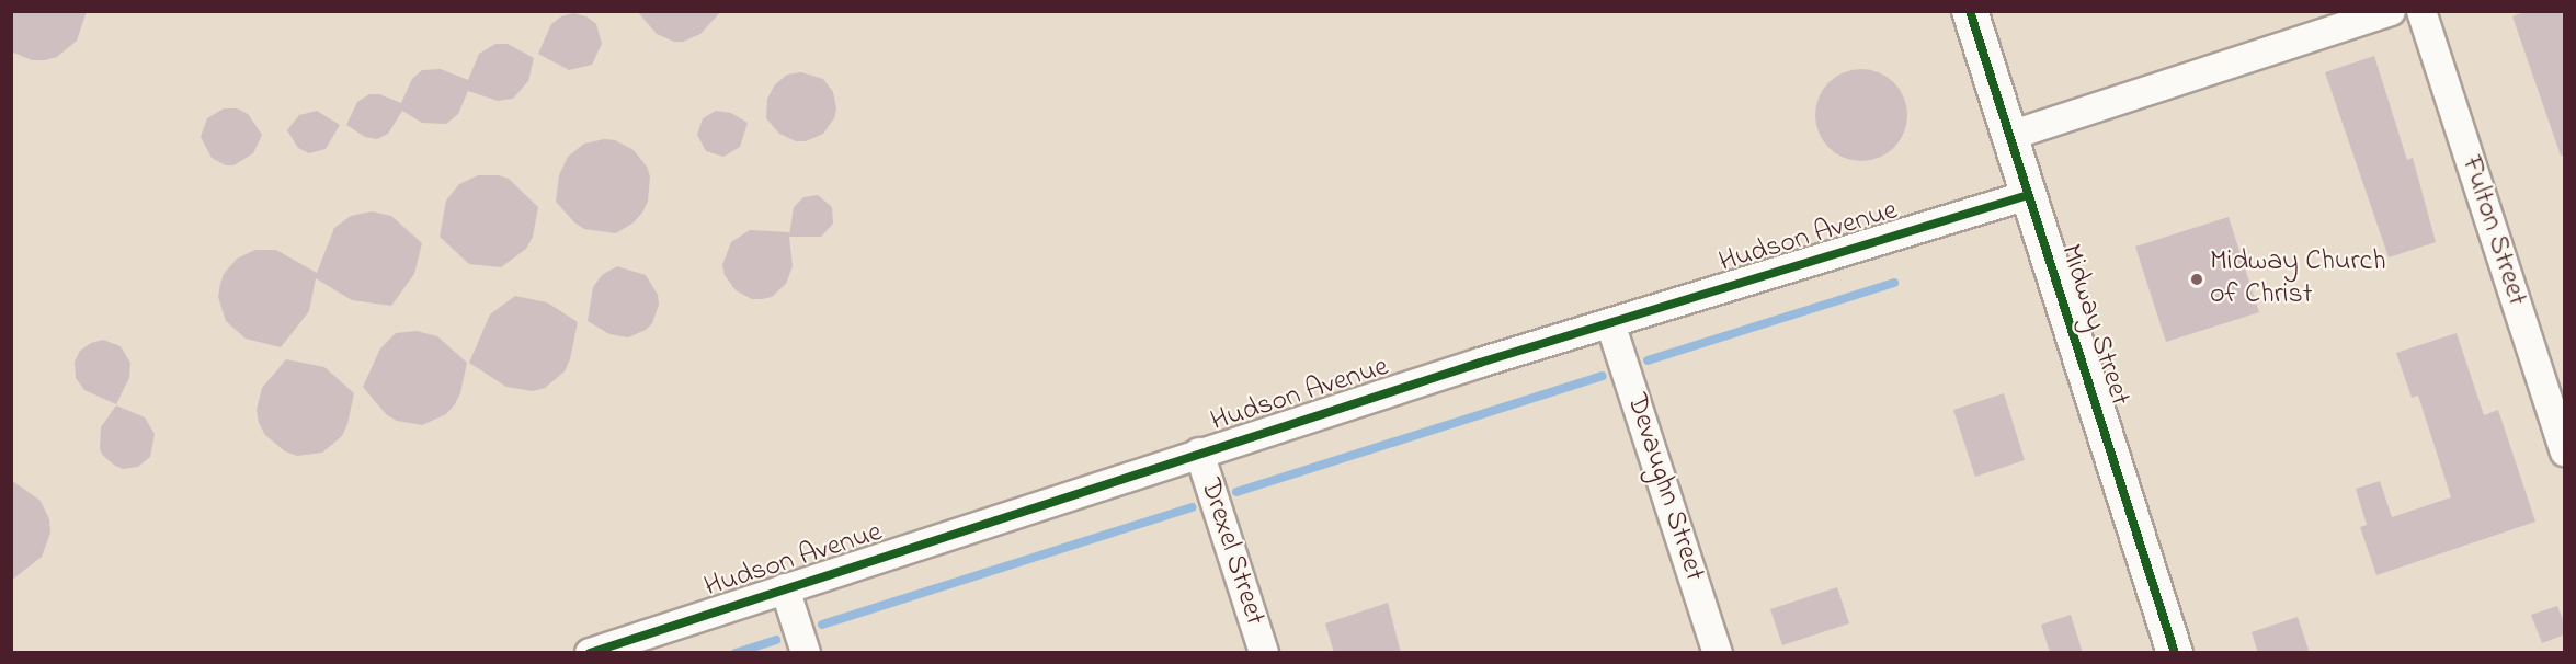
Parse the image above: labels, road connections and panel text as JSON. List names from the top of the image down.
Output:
{
  "streets": {
    "street": [
      "Fulton Street",
      "Hudson Avenue",
      "Midway Street",
      "Devaughn Street",
      "Drexel Street"
    ]
  },
  "crossings": [
    ["Hudson Avenue", "Midway Street"],
    ["Hudson Avenue", "Devaughn Street"],
    ["Hudson Avenue", "Drexel Street"]
  ],
  "places": ["Midway Church of Christ"]
}
